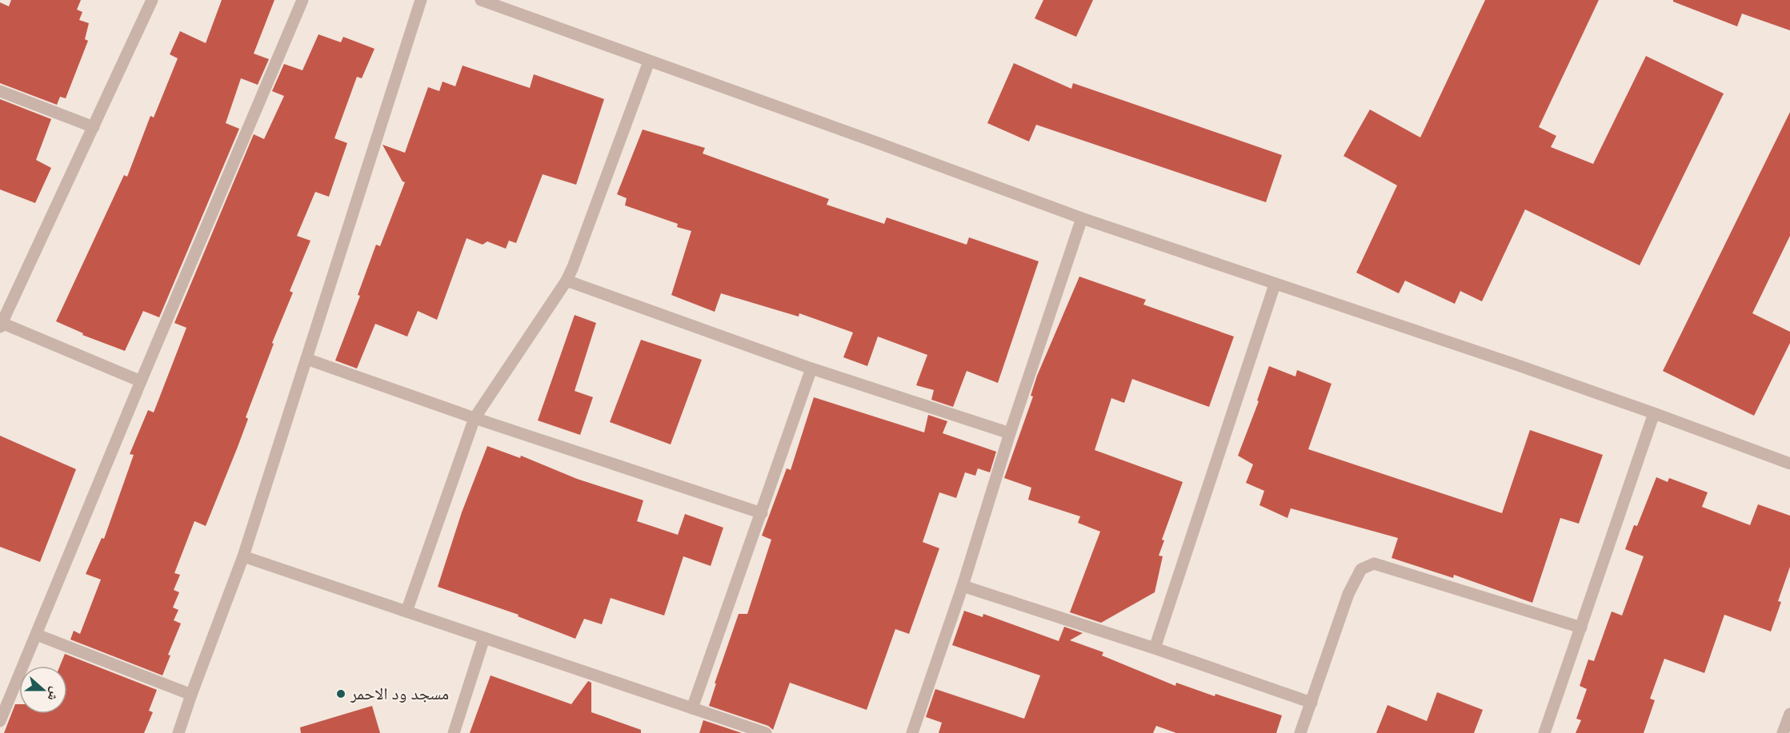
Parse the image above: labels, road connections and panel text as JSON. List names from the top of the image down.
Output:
{
  "places": ["مسجد ود الاحمر"],
  "north": "right"
}
